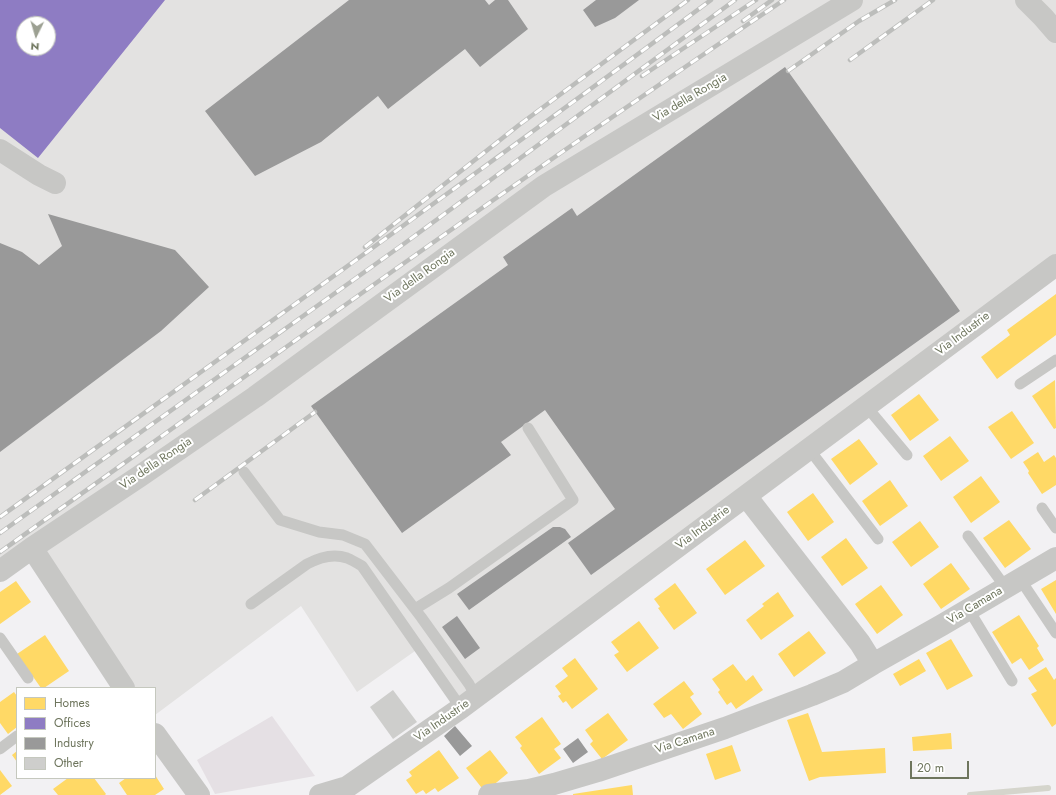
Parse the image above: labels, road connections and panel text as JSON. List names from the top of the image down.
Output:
{
  "streets": {
    "street": ["Via della Rongia", "Via Industrie", "Via Camana"]
  },
  "legend": [
    "Homes",
    "Offices",
    "Industry",
    "Other"
  ],
  "scale_bar": "20 m",
  "north": "bottom"
}
